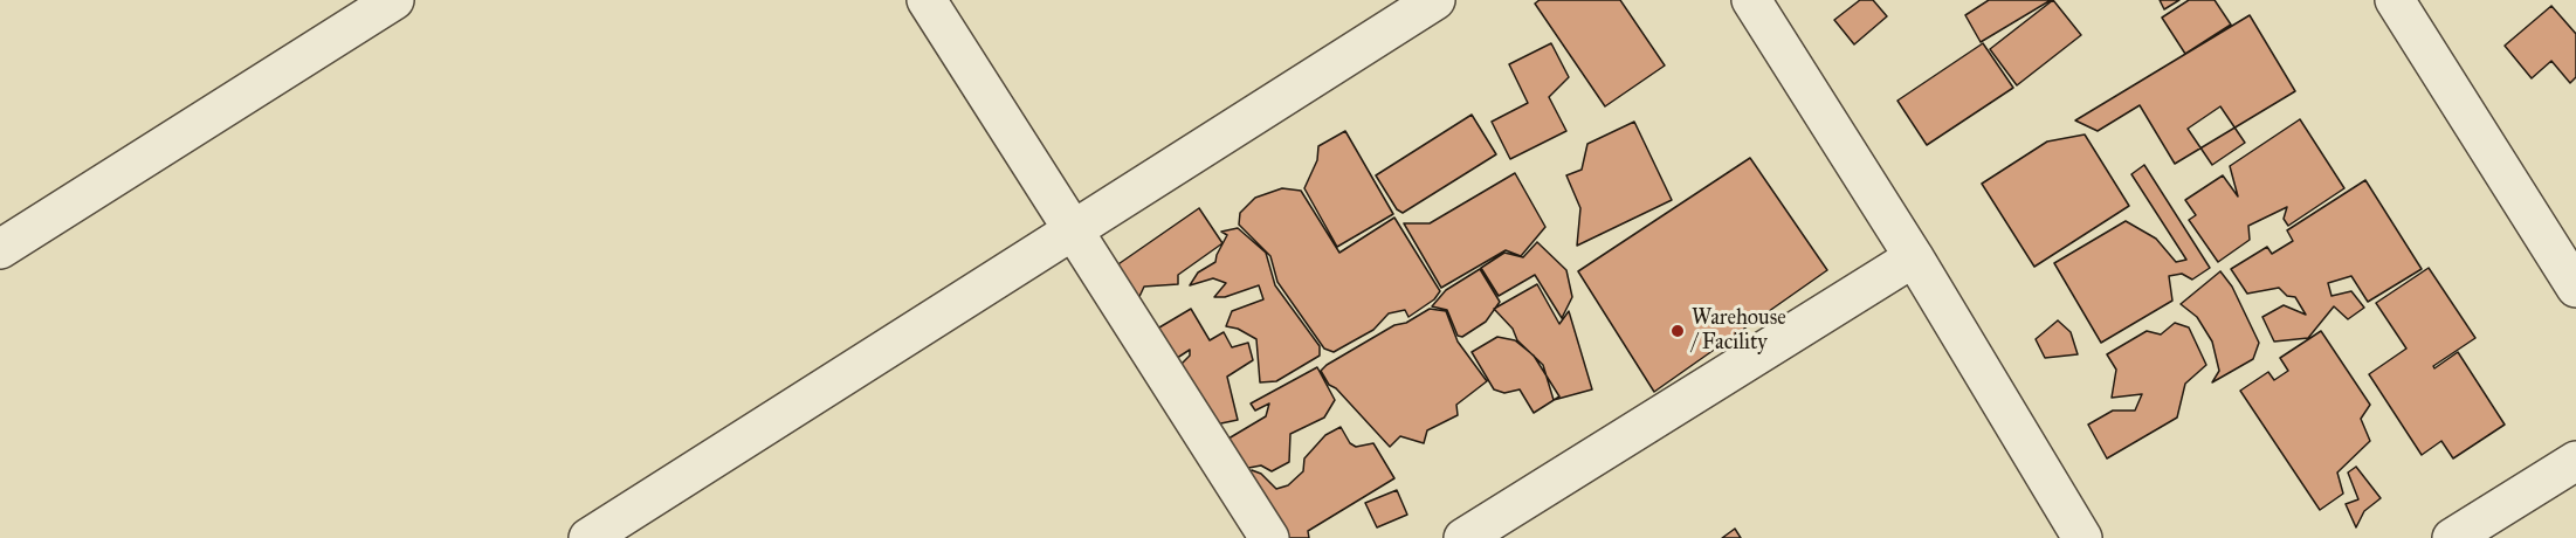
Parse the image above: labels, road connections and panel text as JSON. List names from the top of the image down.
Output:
{
  "places": ["Warehouse / Facility"]
}
